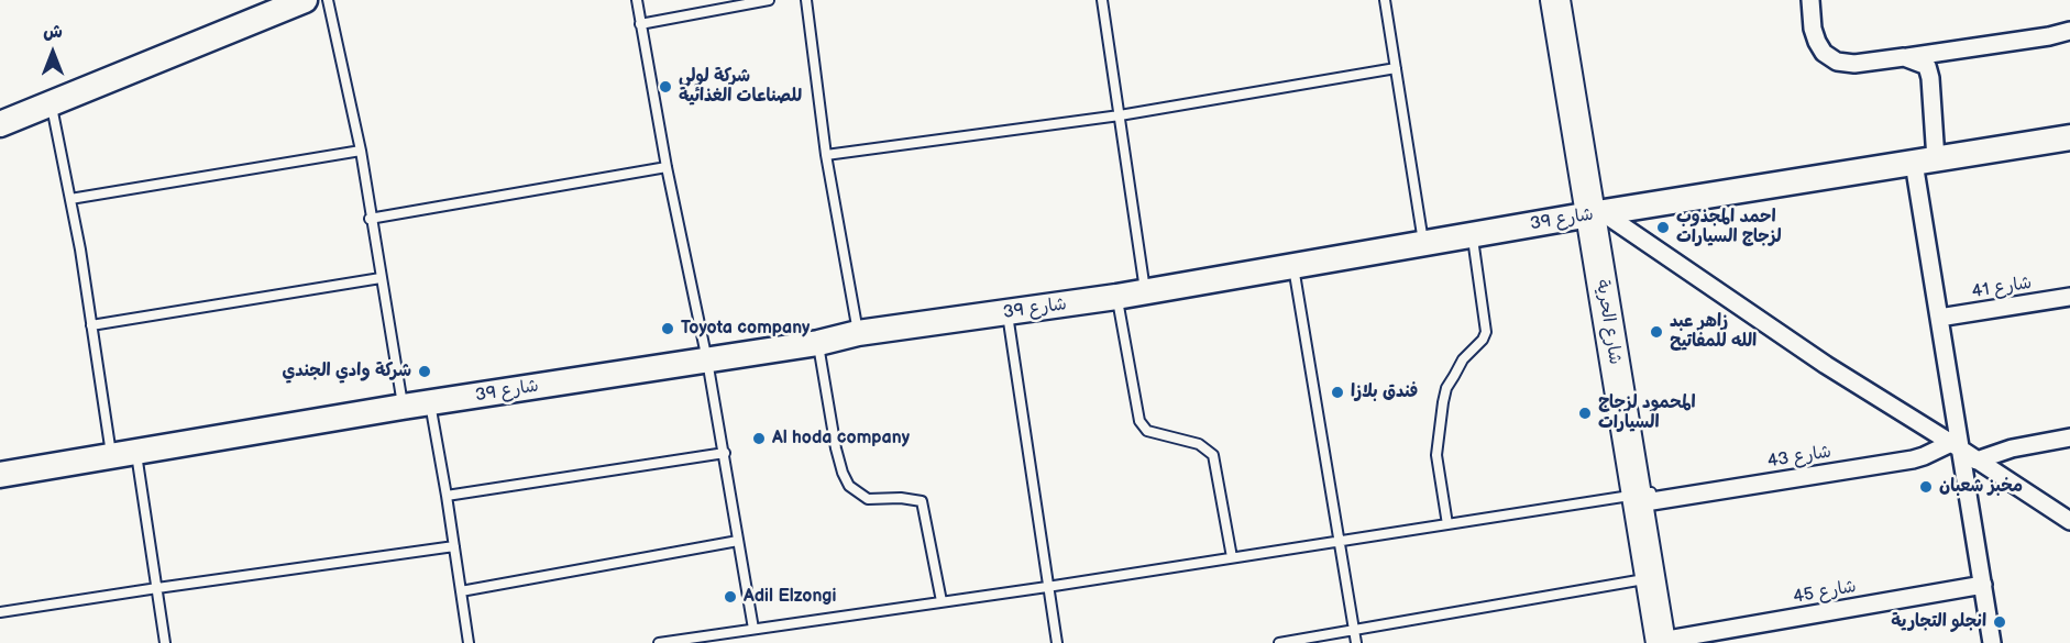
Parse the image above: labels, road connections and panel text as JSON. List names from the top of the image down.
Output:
{
  "streets": {
    "main road": ["شارع الحرية"],
    "street": [
      "شارع 39",
      "شارع 41",
      "شارع 43",
      "شارع 45"
    ]
  },
  "crossings": [
    ["شارع 39", "شارع الحرية"],
    ["شارع الحرية", "شارع 43"],
    ["شارع الحرية", "شارع 45"]
  ],
  "places": [
    "شركة لولي للصناعات الغذائية",
    "احمد المجذوب لزجاج السيارات",
    "Toyota company",
    "زاهر عبد الله للمفاتيح",
    "شركة وادي الجندي",
    "فندق بلازا",
    "المحمود لزجاج السيارات",
    "Al hoda company",
    "مخبز شعبان",
    "Adil Elzongi",
    "انجلو التجارية"
  ],
  "north": "top"
}
